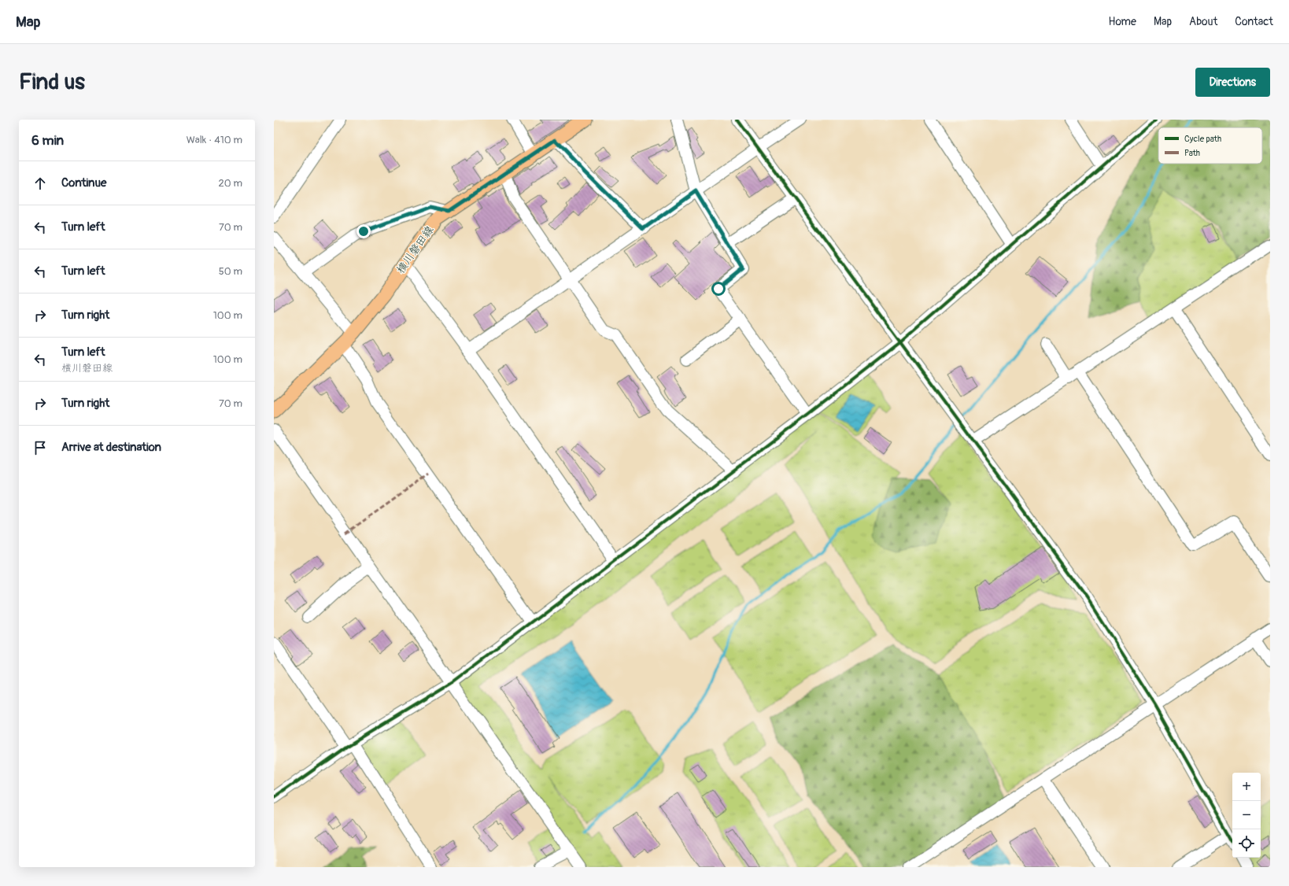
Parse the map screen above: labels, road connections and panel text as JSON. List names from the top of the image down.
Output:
{
  "streets": {
    "main road": ["横川磐田線"]
  },
  "legend": ["Cycle path", "Path"],
  "page": {
    "header": "Map",
    "nav": [
      "Home",
      "Map",
      "About",
      "Contact"
    ],
    "buttons": "Directions",
    "title": "Find us",
    "heading": ["6 min", "Walk · 410 m"],
    "list": [
      ["Continue", "20 m"],
      ["Turn left", "70 m"],
      ["Turn left", "50 m"],
      ["Turn right", "100 m"],
      ["Turn left", "横川磐田線", "100 m"],
      ["Turn right", "70 m"],
      "Arrive at destination"
    ],
    "map_buttons": ["+", "−"]
  }
}
